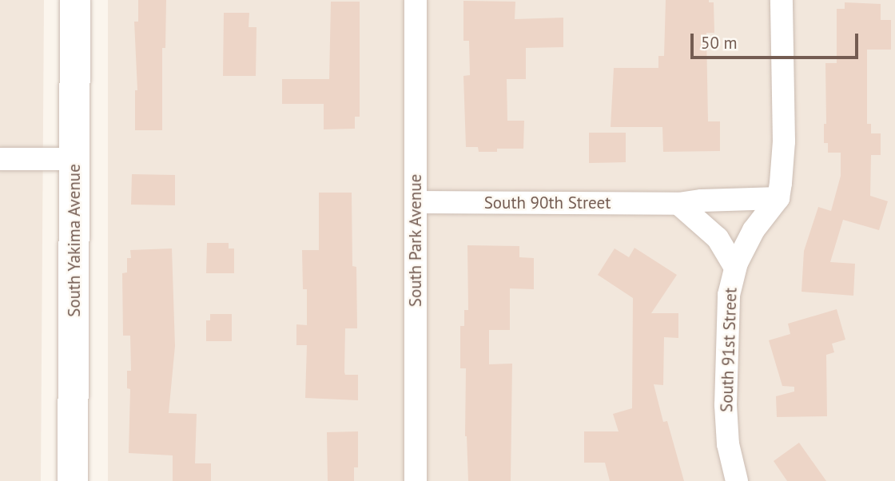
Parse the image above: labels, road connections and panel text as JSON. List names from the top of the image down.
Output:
{
  "streets": {
    "main road": ["South Yakima Avenue"],
    "street": ["South 90th Street", "South Park Avenue", "South 91st Street"]
  },
  "crossings": [
    ["South 90th Street", "South Park Avenue"],
    ["South 90th Street", "South 91st Street"]
  ],
  "scale_bar": "50 m"
}
